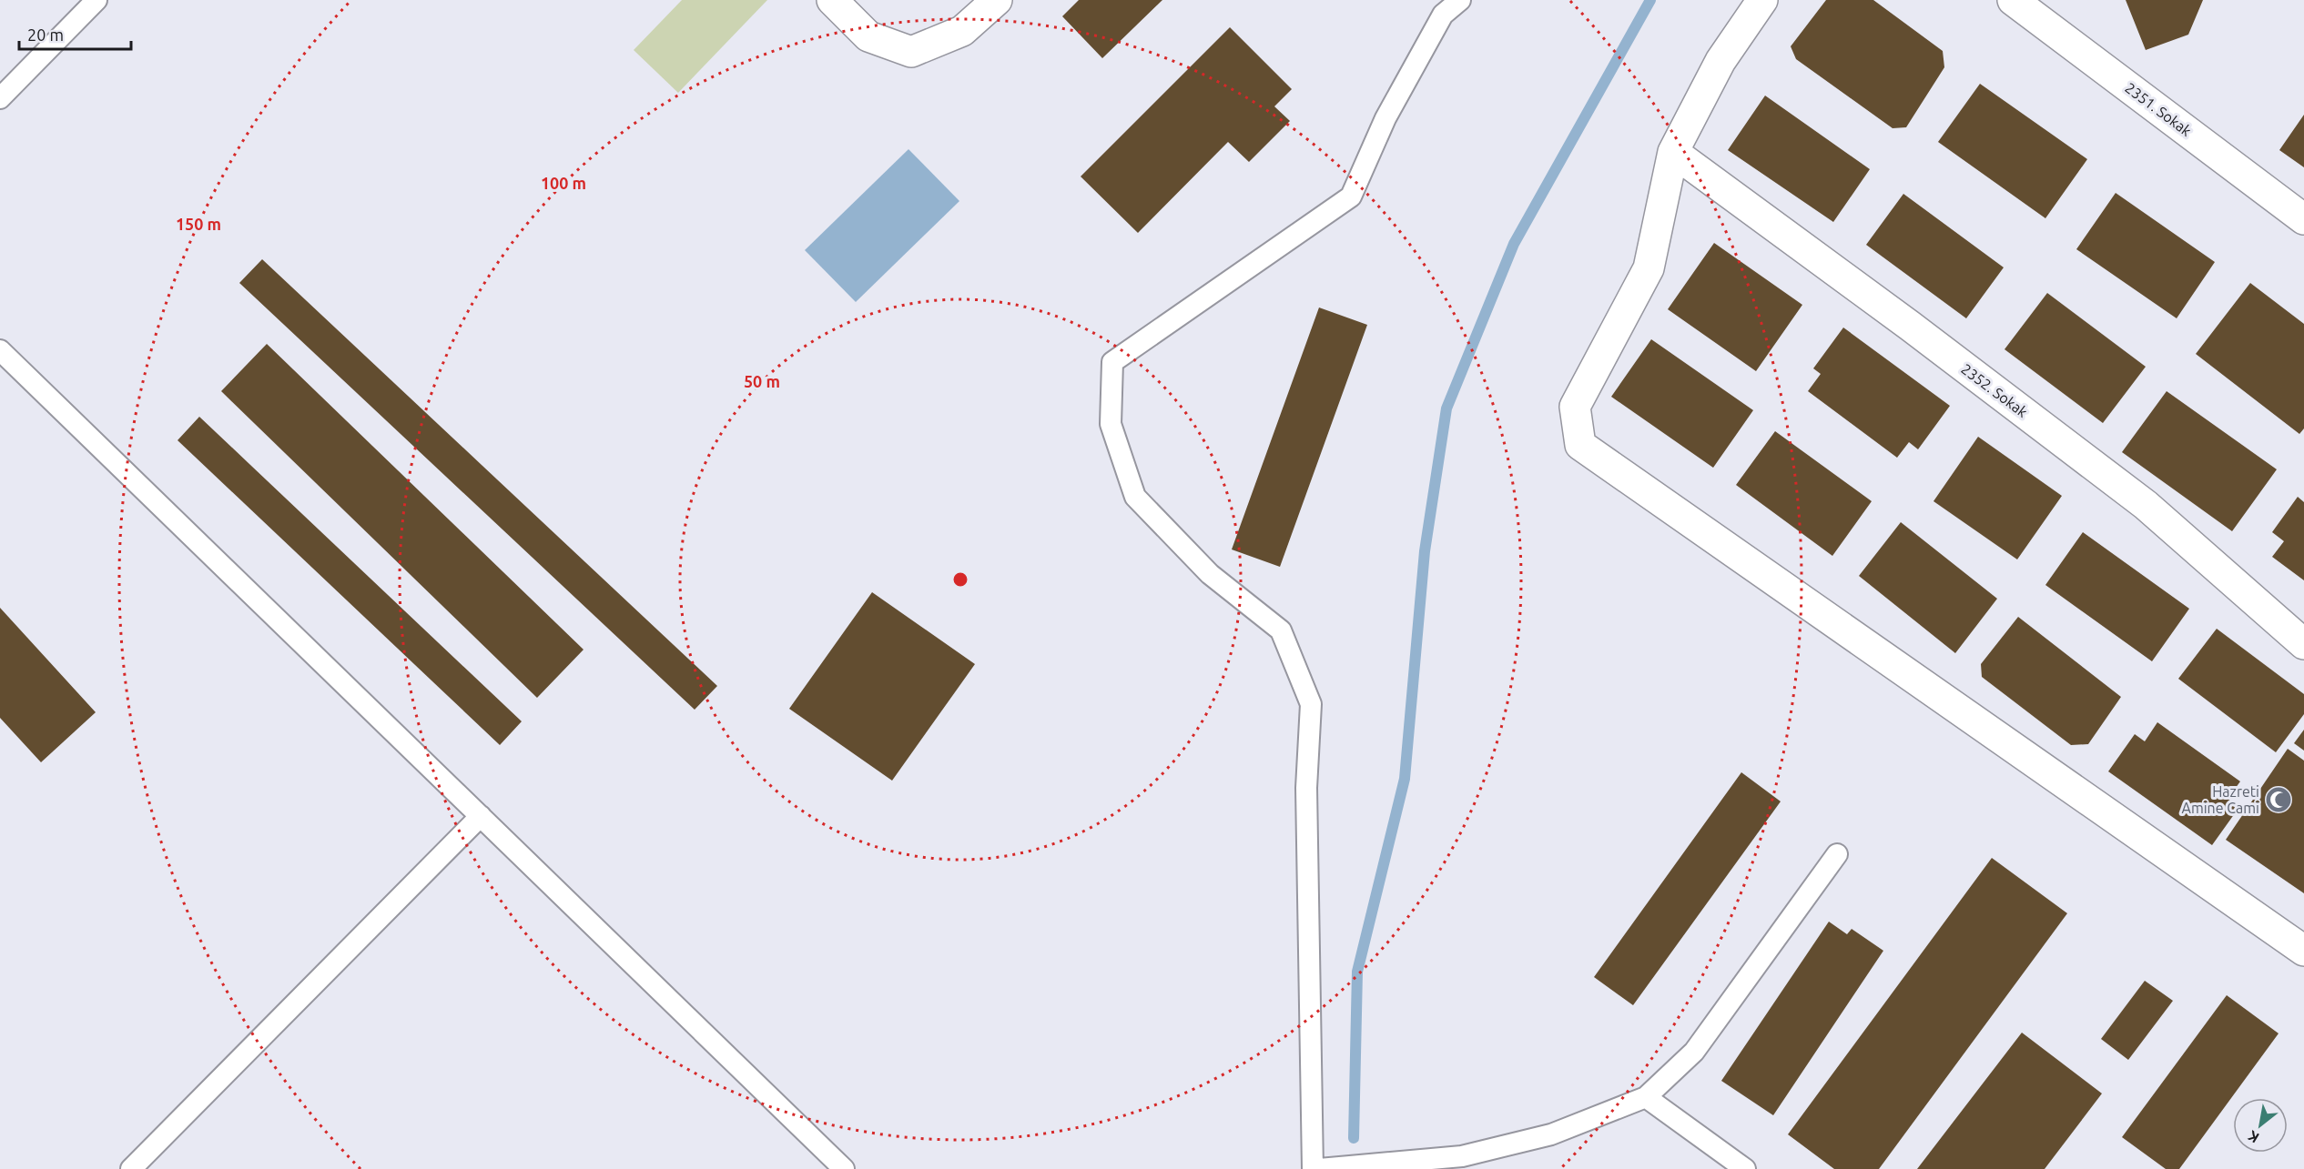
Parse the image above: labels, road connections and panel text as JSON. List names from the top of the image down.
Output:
{
  "streets": {
    "street": ["2351. Sokak", "2352. Sokak"]
  },
  "places": {
    "mosque": ["Hazreti Amine Cami"]
  },
  "scale_bar": "20 m",
  "north": "bottom left",
  "rings": ["100 m", "150 m", "50 m"]
}
